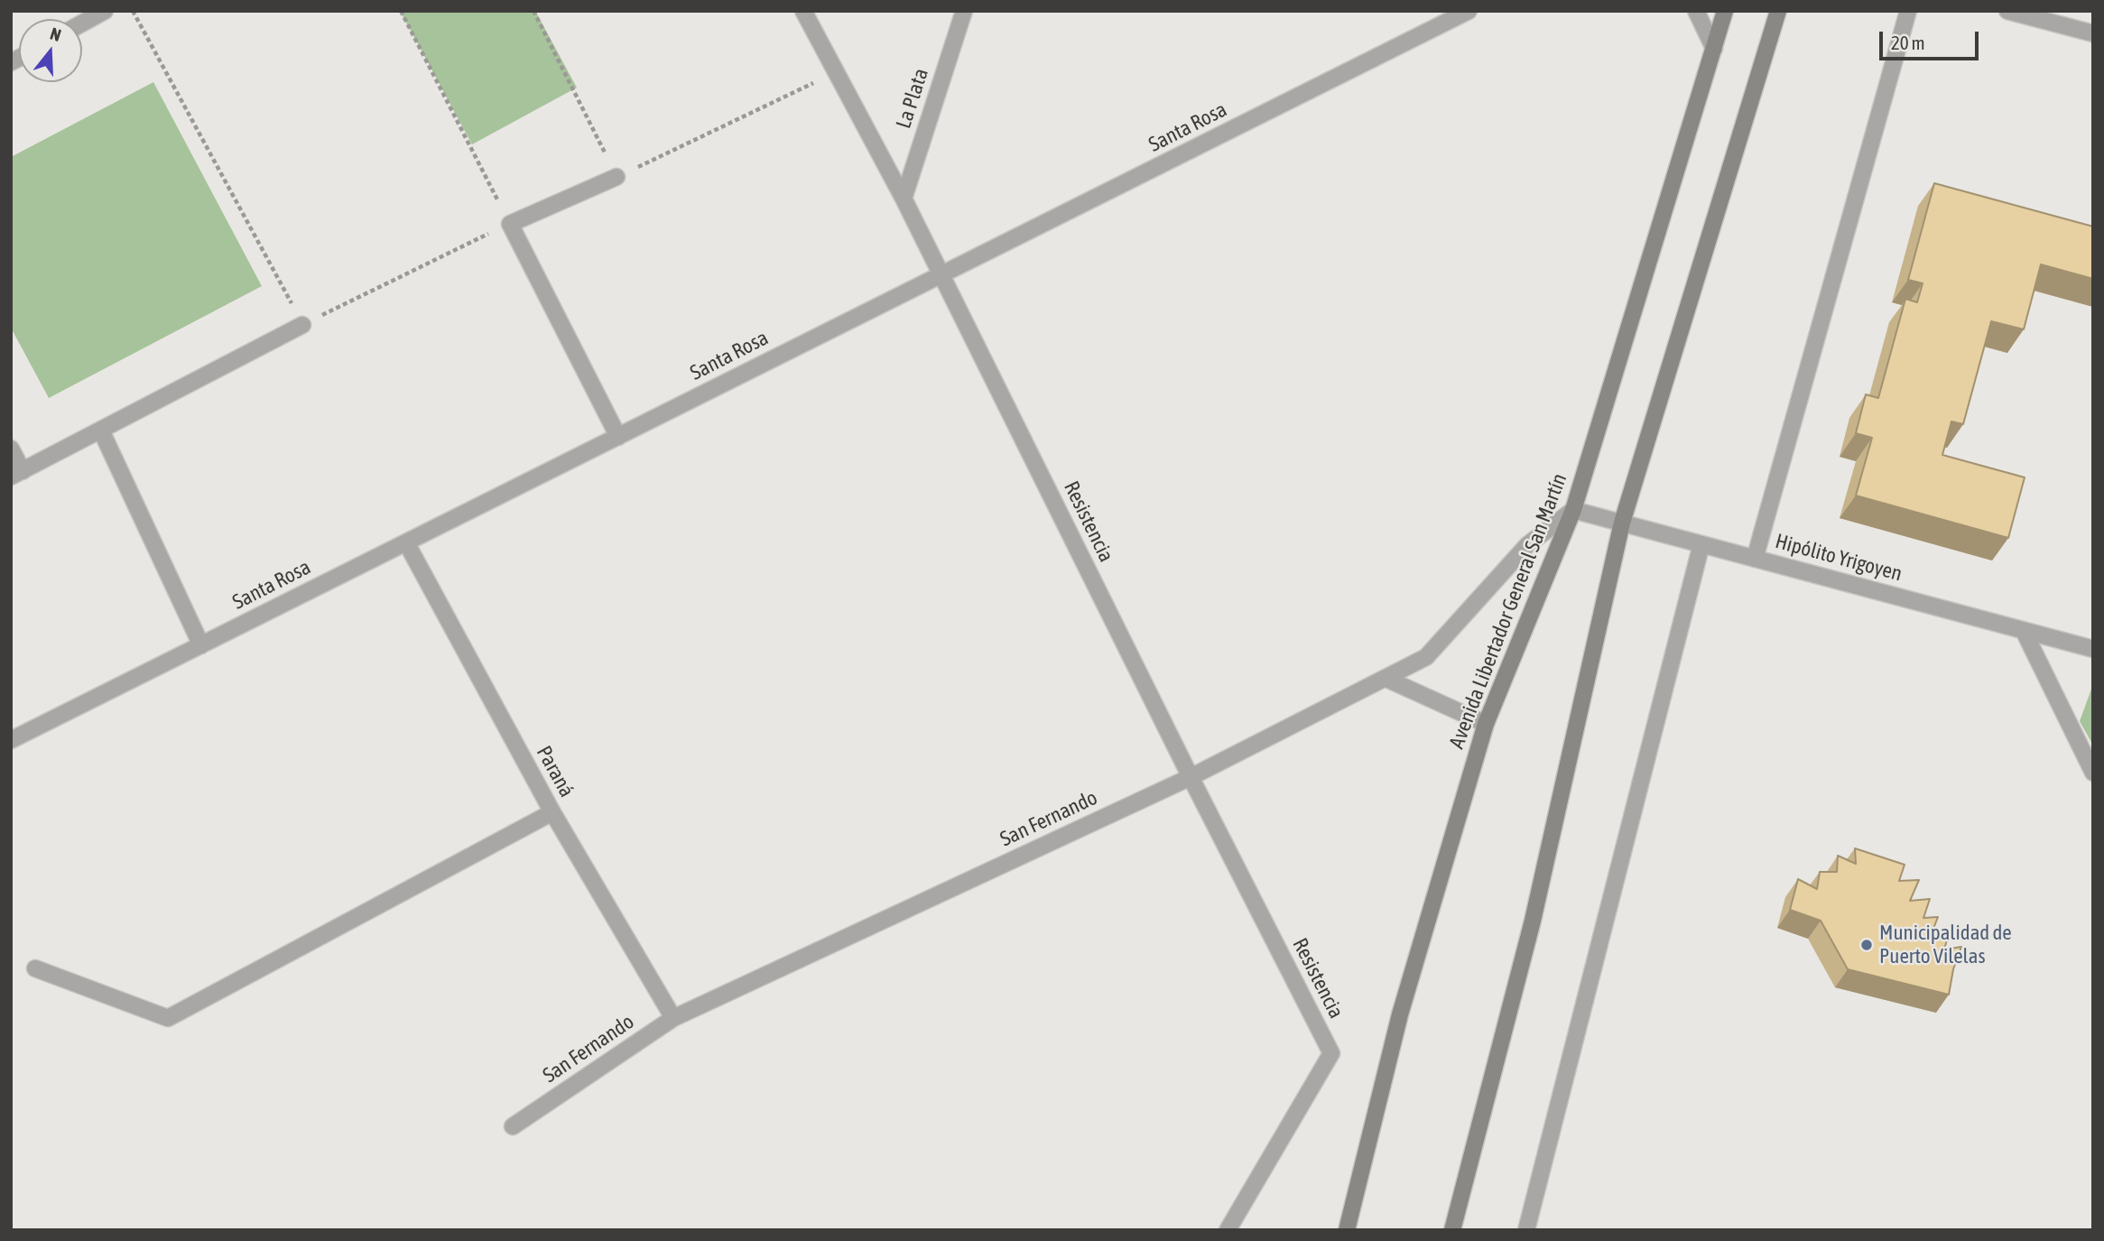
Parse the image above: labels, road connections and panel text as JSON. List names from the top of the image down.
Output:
{
  "streets": {
    "main road": ["Avenida Libertador General San Martín"],
    "street": [
      "La Plata",
      "Santa Rosa",
      "Resistencia",
      "Hipólito Yrigoyen",
      "Paraná",
      "San Fernando"
    ]
  },
  "crossings": [
    ["La Plata", "Resistencia"],
    ["Santa Rosa", "Resistencia"],
    ["Santa Rosa", "Paraná"],
    ["Resistencia", "San Fernando"],
    ["Hipólito Yrigoyen", "Avenida Libertador General San Martín"],
    ["Hipólito Yrigoyen", "San Fernando"],
    ["Avenida Libertador General San Martín", "San Fernando"],
    ["Paraná", "San Fernando"]
  ],
  "places": ["Municipalidad de Puerto Vilelas"],
  "scale_bar": "20 m",
  "north": "top"
}
